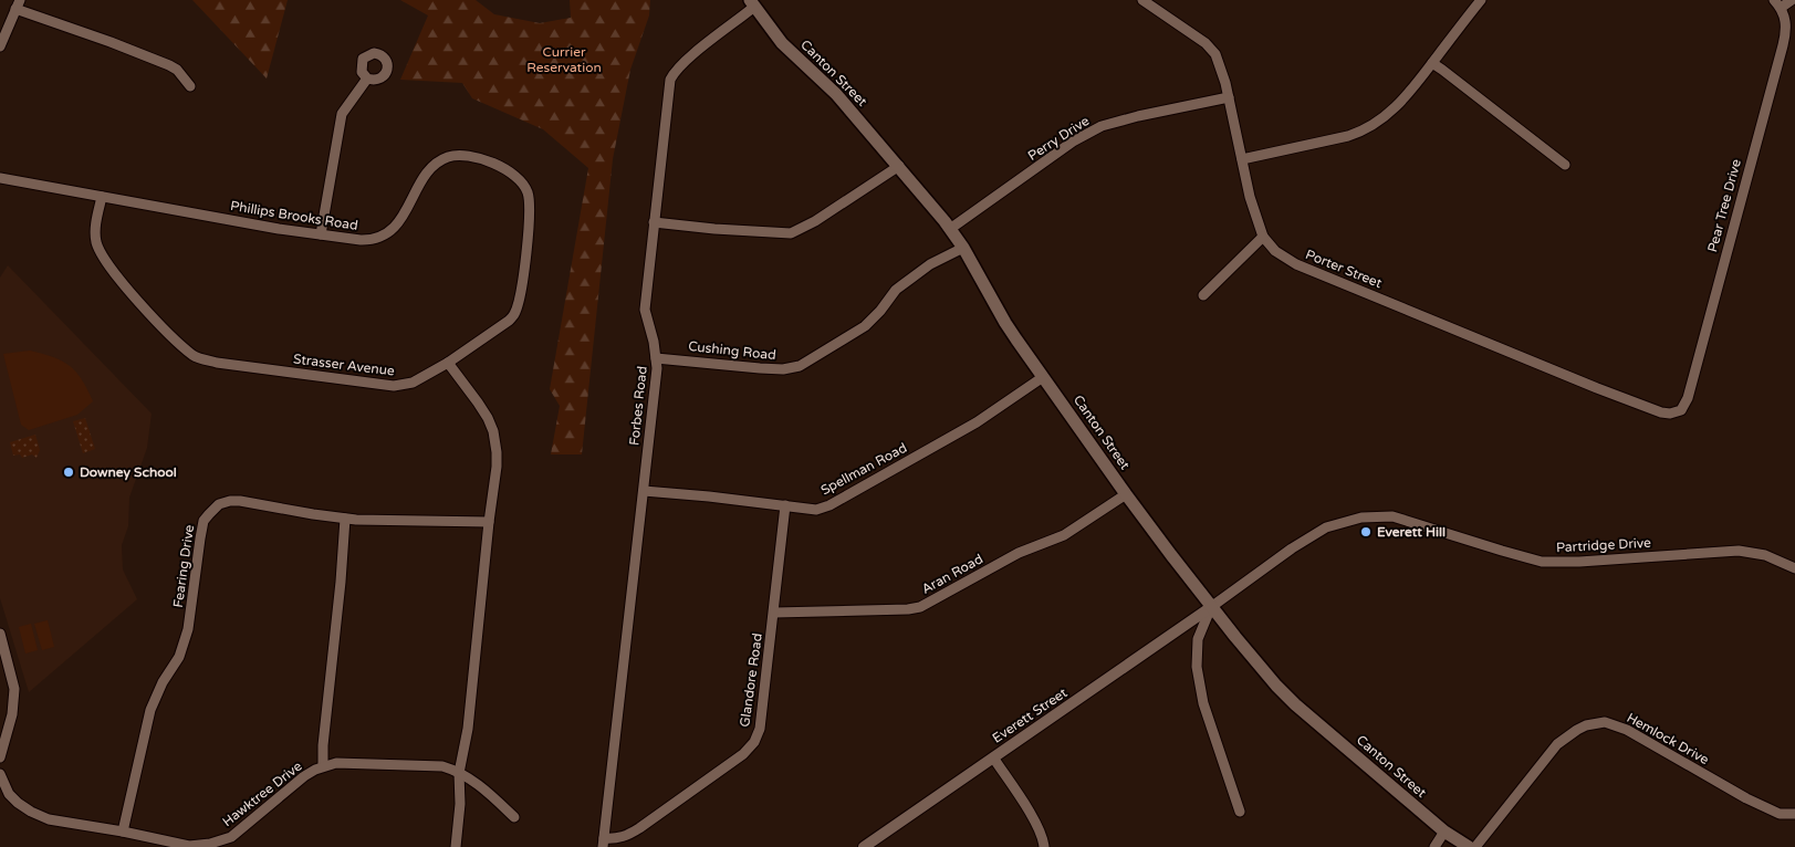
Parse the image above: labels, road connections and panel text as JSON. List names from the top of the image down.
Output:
{
  "streets": {
    "main road": ["Canton Street"],
    "street": [
      "Perry Drive",
      "Pear Tree Drive",
      "Phillips Brooks Road",
      "Porter Street",
      "Cushing Road",
      "Strasser Avenue",
      "Forbes Road",
      "Spellman Road",
      "Partridge Drive",
      "Fearing Drive",
      "Aran Road",
      "Glandore Road",
      "Everett Street",
      "Hemlock Drive",
      "Hawktree Drive"
    ]
  },
  "crossings": [
    ["Canton Street", "Perry Drive"],
    ["Canton Street", "Cushing Road"],
    ["Canton Street", "Forbes Road"],
    ["Canton Street", "Spellman Road"],
    ["Canton Street", "Partridge Drive"],
    ["Canton Street", "Aran Road"],
    ["Canton Street", "Everett Street"],
    ["Perry Drive", "Porter Street"],
    ["Pear Tree Drive", "Porter Street"],
    ["Phillips Brooks Road", "Strasser Avenue"],
    ["Cushing Road", "Forbes Road"],
    ["Forbes Road", "Spellman Road"],
    ["Forbes Road", "Glandore Road"],
    ["Spellman Road", "Glandore Road"],
    ["Partridge Drive", "Everett Street"],
    ["Fearing Drive", "Hawktree Drive"],
    ["Aran Road", "Glandore Road"]
  ],
  "parks": ["Currier Reservation"],
  "places": ["Downey School", "Everett Hill"]
}
